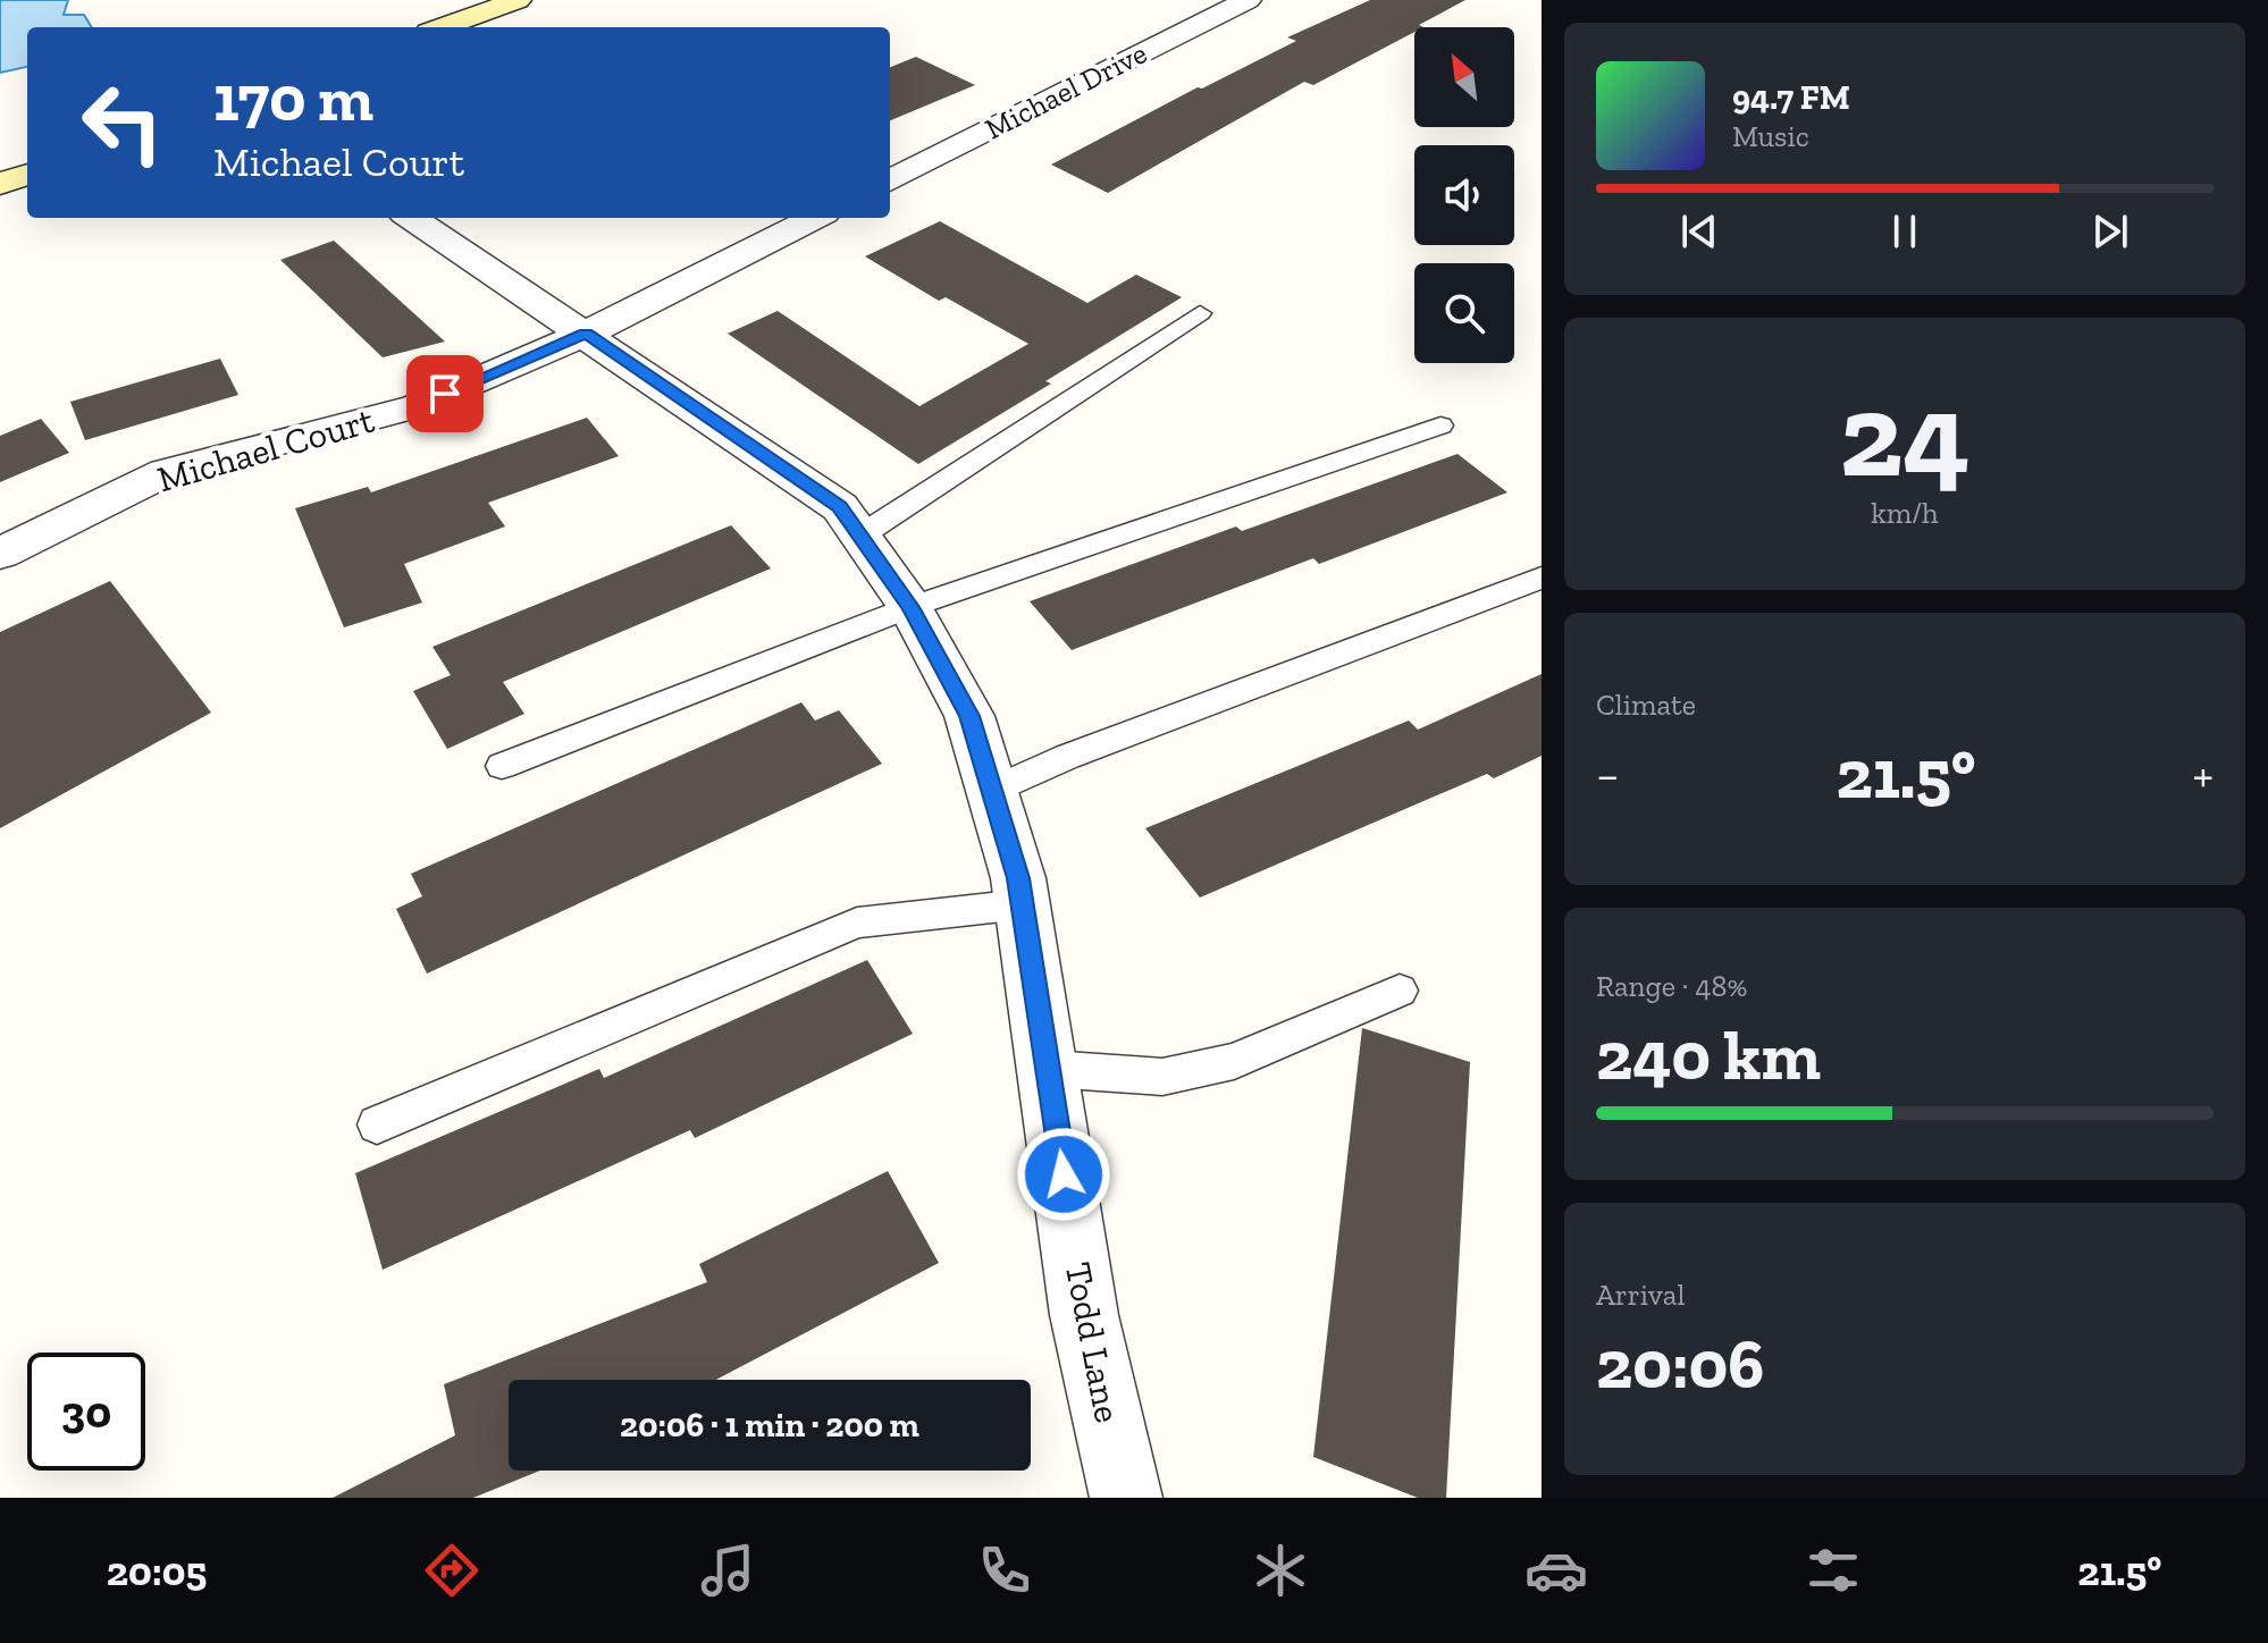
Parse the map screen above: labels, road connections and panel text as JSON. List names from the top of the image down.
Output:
{
  "streets": {
    "street": ["Michael Drive", "Michael Court", "Todd Lane"]
  },
  "crossings": [
    ["Michael Court", "Todd Lane"]
  ],
  "north": "top left",
  "page": {
    "turn": ["170 m", "Michael Court"],
    "song": ["94.7 FM", "Music"],
    "tile": [
      ["24", "km/h"],
      "Climate",
      ["Range · 48%", "240 km"],
      ["Arrival", "20:06"]
    ],
    "heat": ["−", "21.5°", "+"],
    "limit": "30",
    "trip": "20:06 · 1 min · 200 m",
    "tabs": ["20:05", "21.5°"]
  }
}
